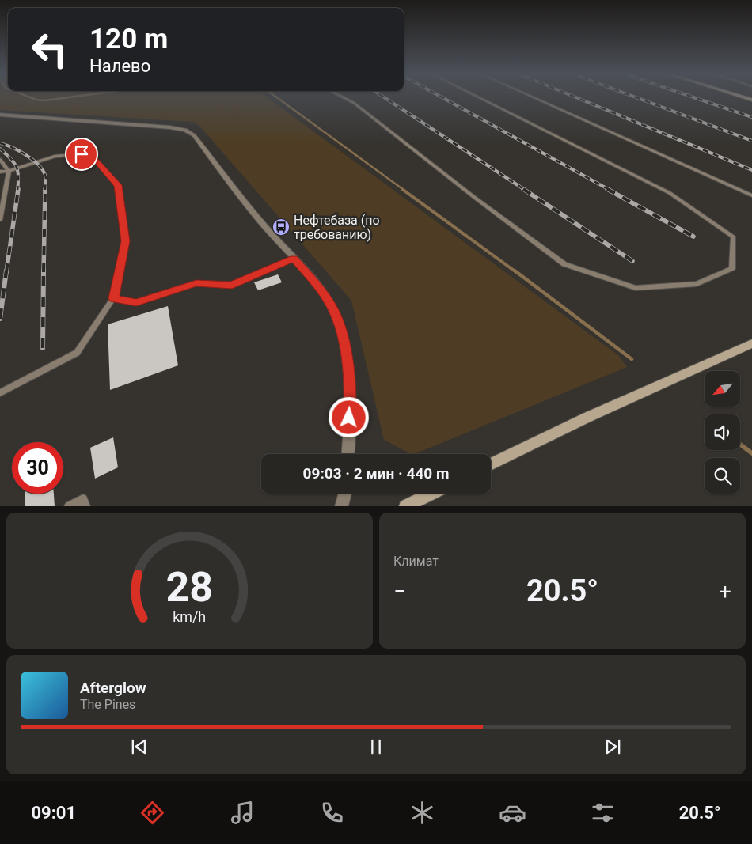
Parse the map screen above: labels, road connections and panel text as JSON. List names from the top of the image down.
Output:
{
  "places": {
    "bus stop": ["Нефтебаза (по требованию)"]
  },
  "north": "bottom left",
  "page": {
    "turn": ["120 m", "Налево"],
    "limit": "30",
    "trip": "09:03 · 2 мин · 440 m",
    "tile": "Климат",
    "heat": ["−", "20.5°", "+"],
    "song": ["Afterglow", "The Pines"],
    "tabs": ["09:01", "20.5°"],
    "gauge": ["28", "km/h"]
  }
}
